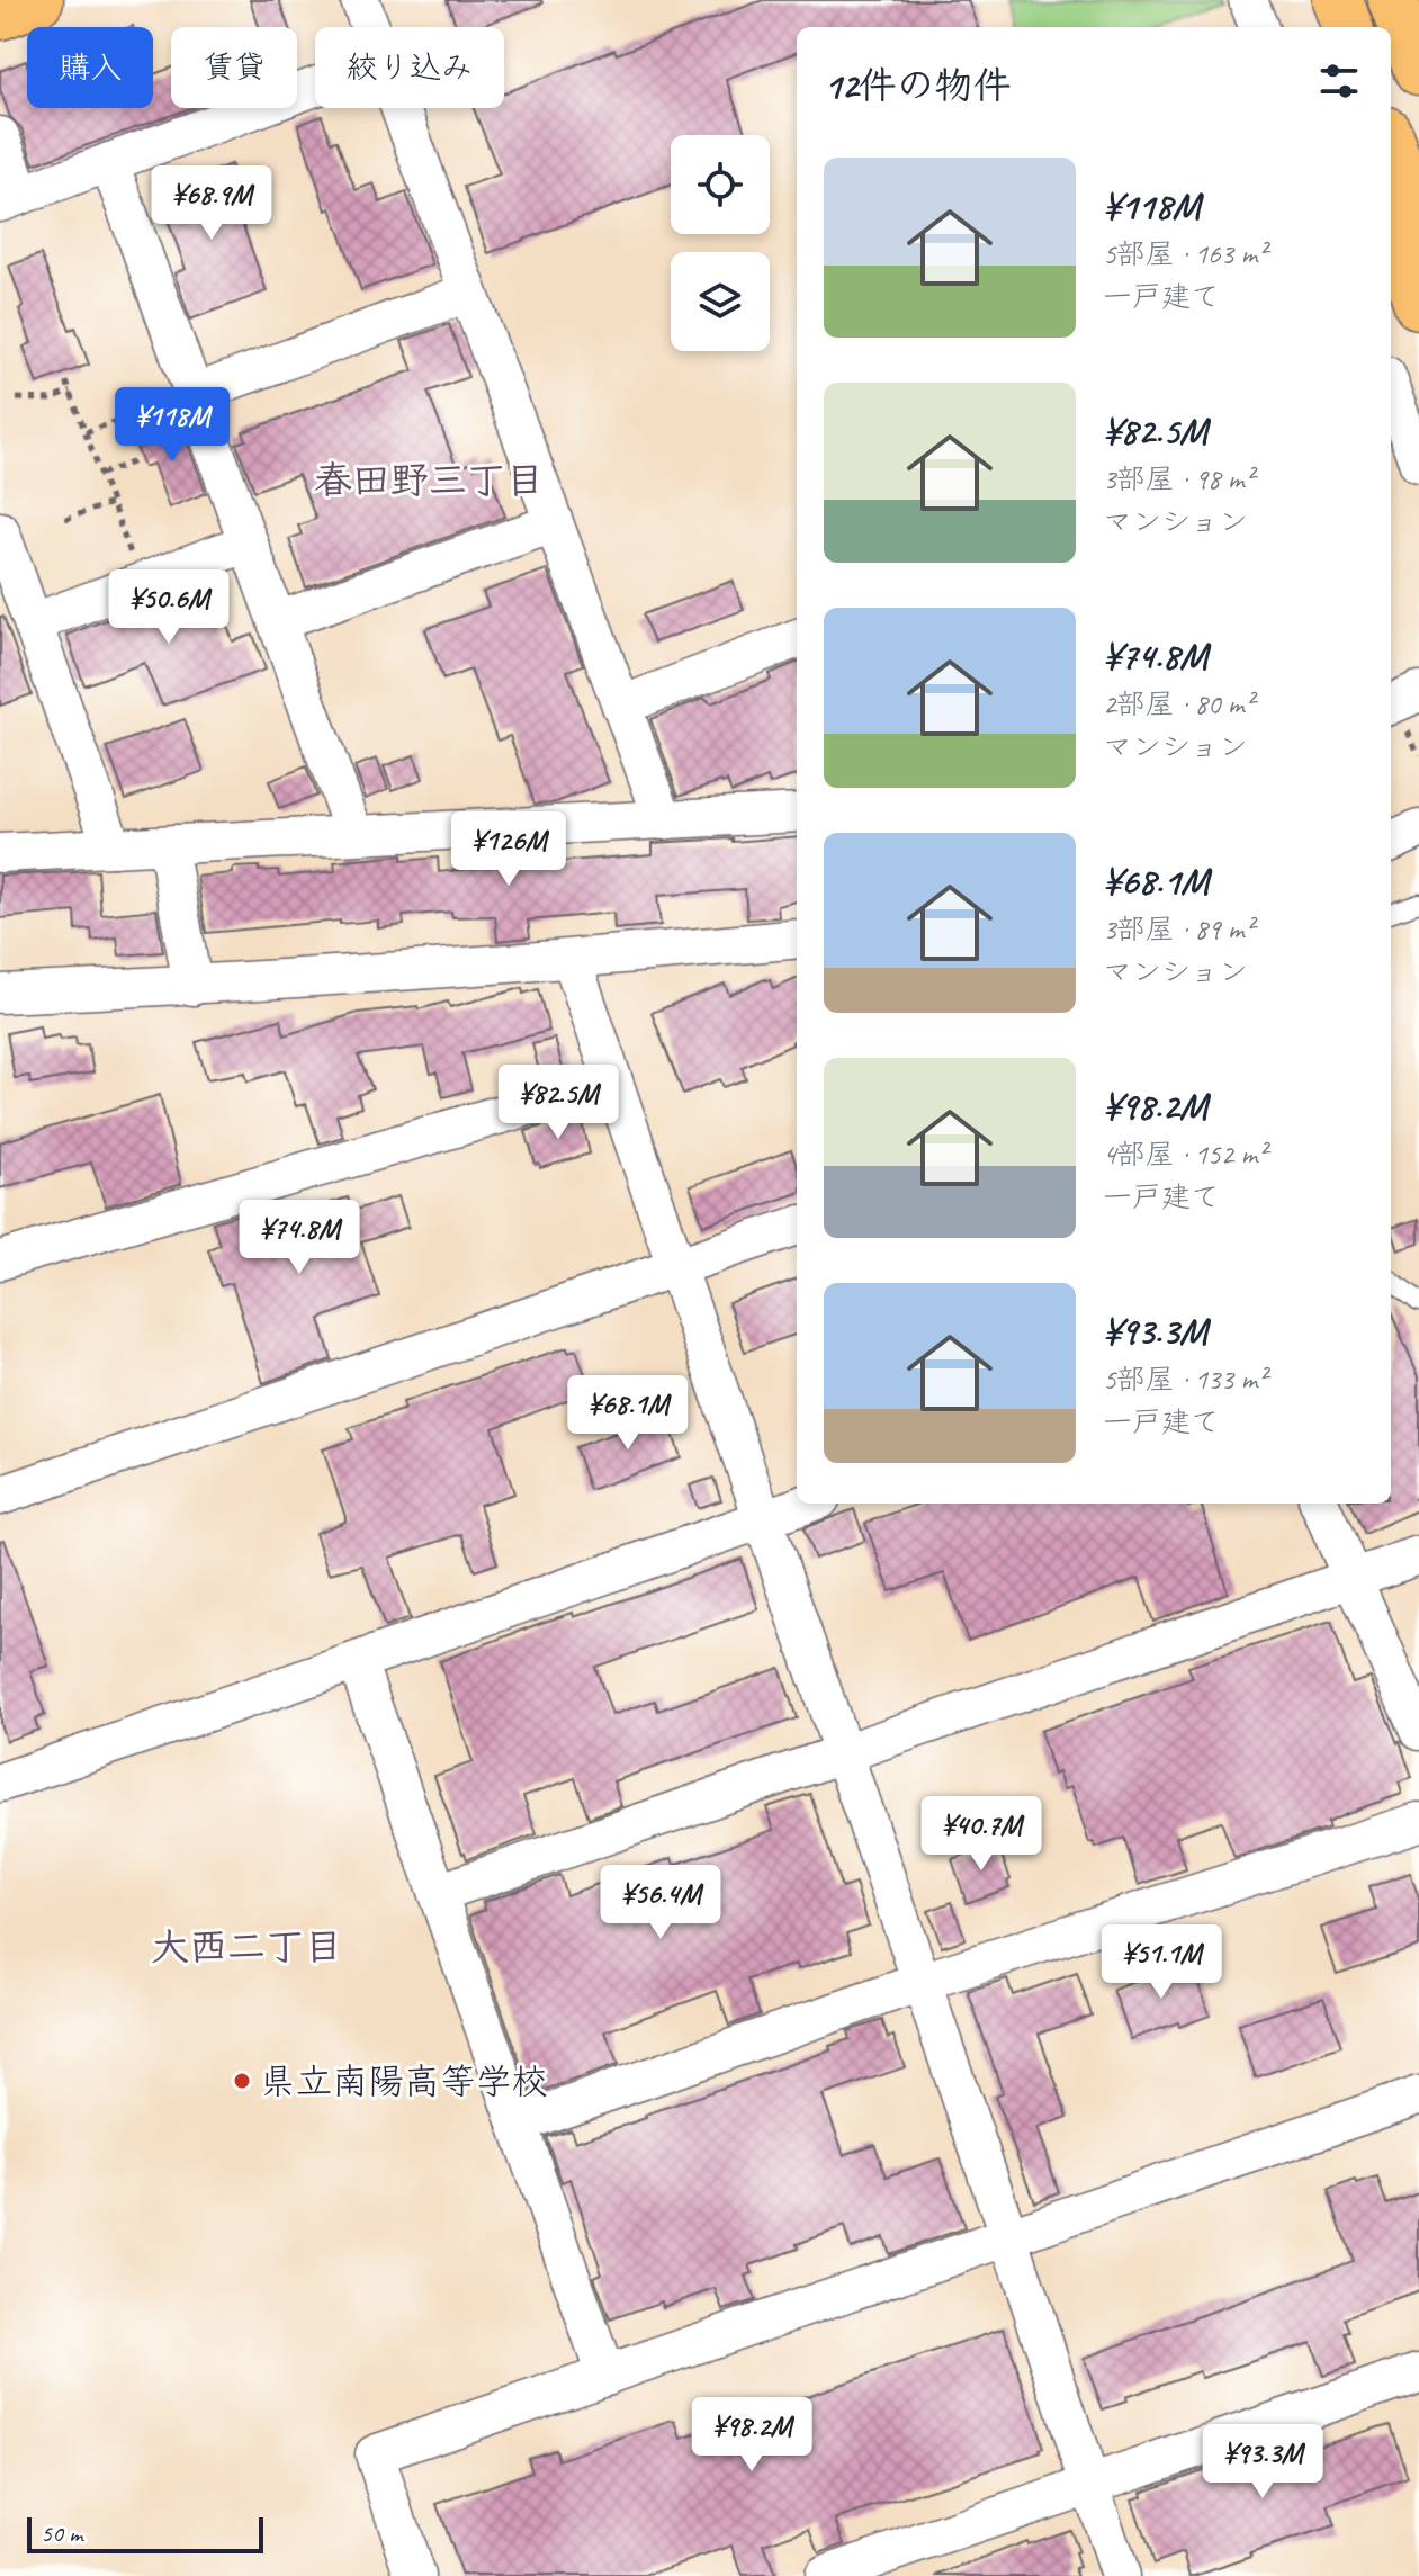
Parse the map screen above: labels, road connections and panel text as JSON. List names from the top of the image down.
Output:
{
  "districts": ["春田野三丁目", "大西二丁目"],
  "places": ["県立南陽高等学校"],
  "scale_bar": "50 m",
  "page": {
    "chip": ["購入", "賃貸", "絞り込み"],
    "heading": "12件の物件",
    "list": [
      {
        "name": "¥118M",
        "note": "5部屋 · 163 m² · 一戸建て"
      },
      {
        "name": "¥82.5M",
        "note": "3部屋 · 98 m² · マンション"
      },
      {
        "name": "¥74.8M",
        "note": "2部屋 · 80 m² · マンション"
      },
      {
        "name": "¥68.1M",
        "note": "3部屋 · 89 m² · マンション"
      },
      {
        "name": "¥98.2M",
        "note": "4部屋 · 152 m² · 一戸建て"
      },
      {
        "name": "¥93.3M",
        "note": "5部屋 · 133 m² · 一戸建て"
      }
    ],
    "price": [
      "¥68.9M",
      "¥118M",
      "¥50.6M",
      "¥126M",
      "¥82.5M",
      "¥74.8M",
      "¥68.1M",
      "¥40.7M",
      "¥56.4M",
      "¥51.1M",
      "¥98.2M",
      "¥93.3M"
    ],
    "scale": "50 m"
  }
}
